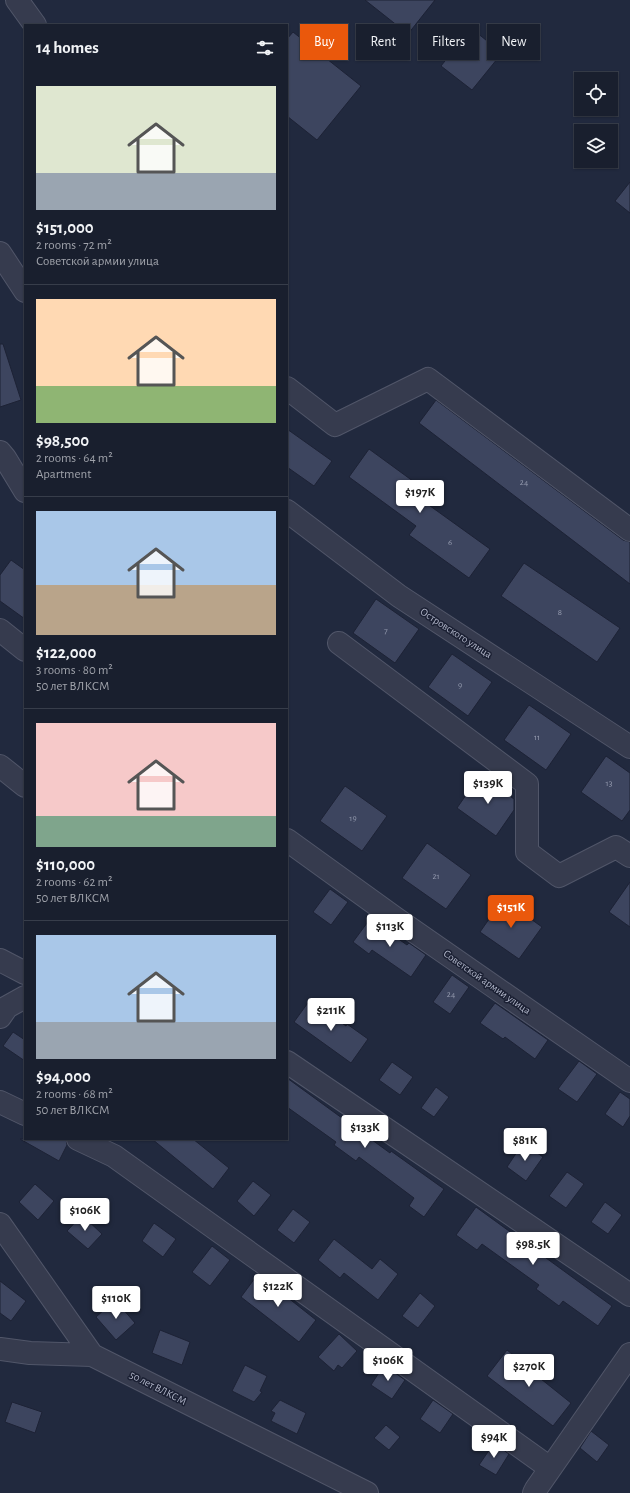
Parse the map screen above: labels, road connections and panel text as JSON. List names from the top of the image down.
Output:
{
  "streets": {
    "street": ["Островского улица", "Советской армии улица", "50 лет ВЛКСМ"]
  },
  "house_numbers": [
    "24",
    "6",
    "8",
    "7",
    "9",
    "11",
    "13",
    "19",
    "21",
    "24"
  ],
  "page": {
    "chip": [
      "Buy",
      "Rent",
      "Filters",
      "New"
    ],
    "heading": "14 homes",
    "list": [
      {
        "name": "$151,000",
        "note": "2 rooms · 72 m² · Советской армии улица"
      },
      {
        "name": "$98,500",
        "note": "2 rooms · 64 m² · Apartment"
      },
      {
        "name": "$122,000",
        "note": "3 rooms · 80 m² · 50 лет ВЛКСМ"
      },
      {
        "name": "$110,000",
        "note": "2 rooms · 62 m² · 50 лет ВЛКСМ"
      },
      {
        "name": "$94,000",
        "note": "2 rooms · 68 m² · 50 лет ВЛКСМ"
      }
    ],
    "price": [
      "$197K",
      "$139K",
      "$151K",
      "$113K",
      "$211K",
      "$133K",
      "$81K",
      "$106K",
      "$98.5K",
      "$122K",
      "$110K",
      "$106K",
      "$270K",
      "$94K"
    ]
  }
}
